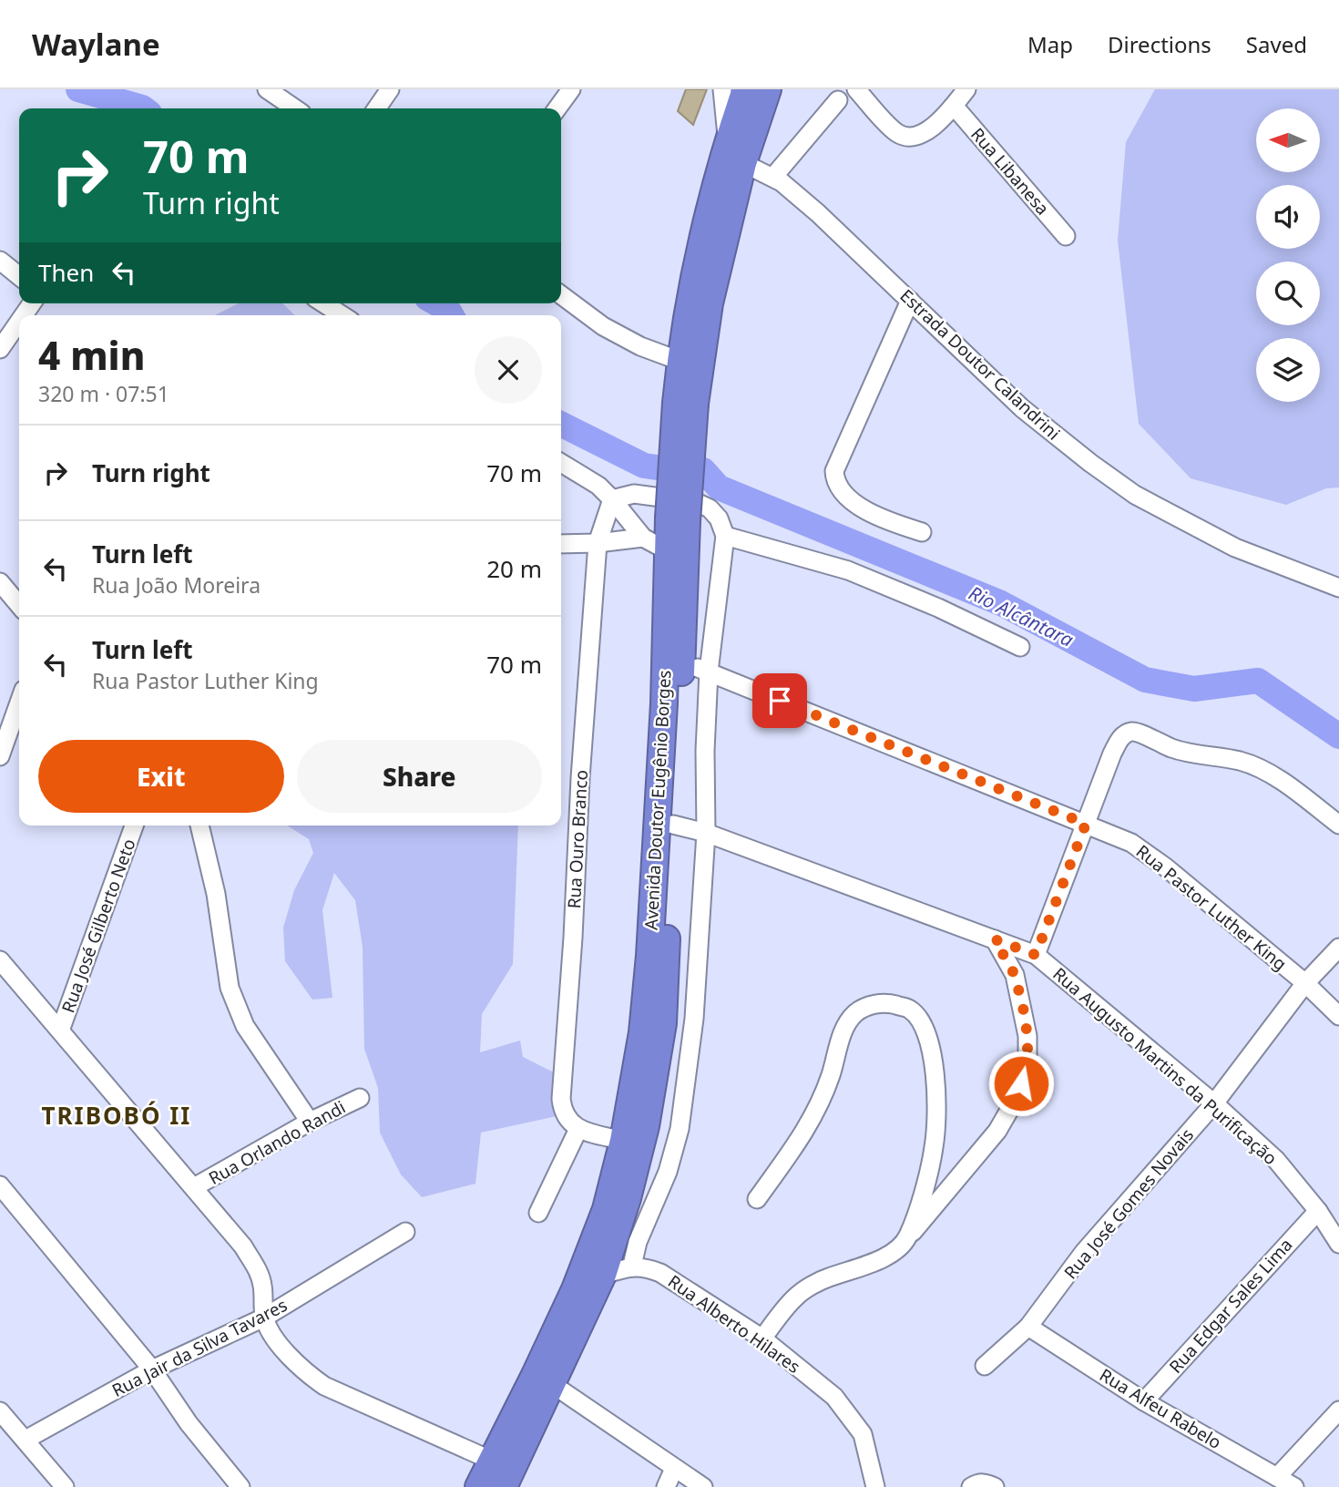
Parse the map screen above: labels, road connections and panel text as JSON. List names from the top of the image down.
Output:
{
  "streets": {
    "highway": ["Avenida Doutor Eugênio Borges"],
    "street": [
      "Rua Libanesa",
      "Estrada Doutor Calandrini",
      "Rua Ouro Branco",
      "Rua Pastor Luther King",
      "Rua José Gilberto Neto",
      "Rua Augusto Martins da Purificação",
      "Rua Orlando Randi",
      "Rua José Gomes Novais",
      "Rua Edgar Sales Lima",
      "Rua Alberto Hilares",
      "Rua Jair da Silva Tavares",
      "Rua Alfeu Rabelo"
    ]
  },
  "crossings": [
    ["Estrada Doutor Calandrini", "Avenida Doutor Eugênio Borges"],
    ["Avenida Doutor Eugênio Borges", "Rua Pastor Luther King"],
    ["Avenida Doutor Eugênio Borges", "Rua Augusto Martins da Purificação"],
    ["Rua Pastor Luther King", "Rua José Gomes Novais"],
    ["Rua Augusto Martins da Purificação", "Rua José Gomes Novais"],
    ["Rua Augusto Martins da Purificação", "Rua Edgar Sales Lima"],
    ["Rua José Gomes Novais", "Rua Alfeu Rabelo"],
    ["Rua Edgar Sales Lima", "Rua Alfeu Rabelo"]
  ],
  "districts": ["TRIBOBÓ II"],
  "water": ["Rio Alcântara"],
  "north": "left",
  "page": {
    "header": "Waylane",
    "nav": ["Map", "Directions", "Saved"],
    "turn": ["70 m", "Turn right"],
    "then": "Then",
    "heading": ["4 min", "320 m · 07:51"],
    "list": [
      {
        "name": "Turn right",
        "value": "70 m"
      },
      {
        "name": "Turn left",
        "note": "Rua João Moreira",
        "value": "20 m"
      },
      {
        "name": "Turn left",
        "note": "Rua Pastor Luther King",
        "value": "70 m"
      }
    ],
    "buttons": ["Exit", "Share"]
  }
}
